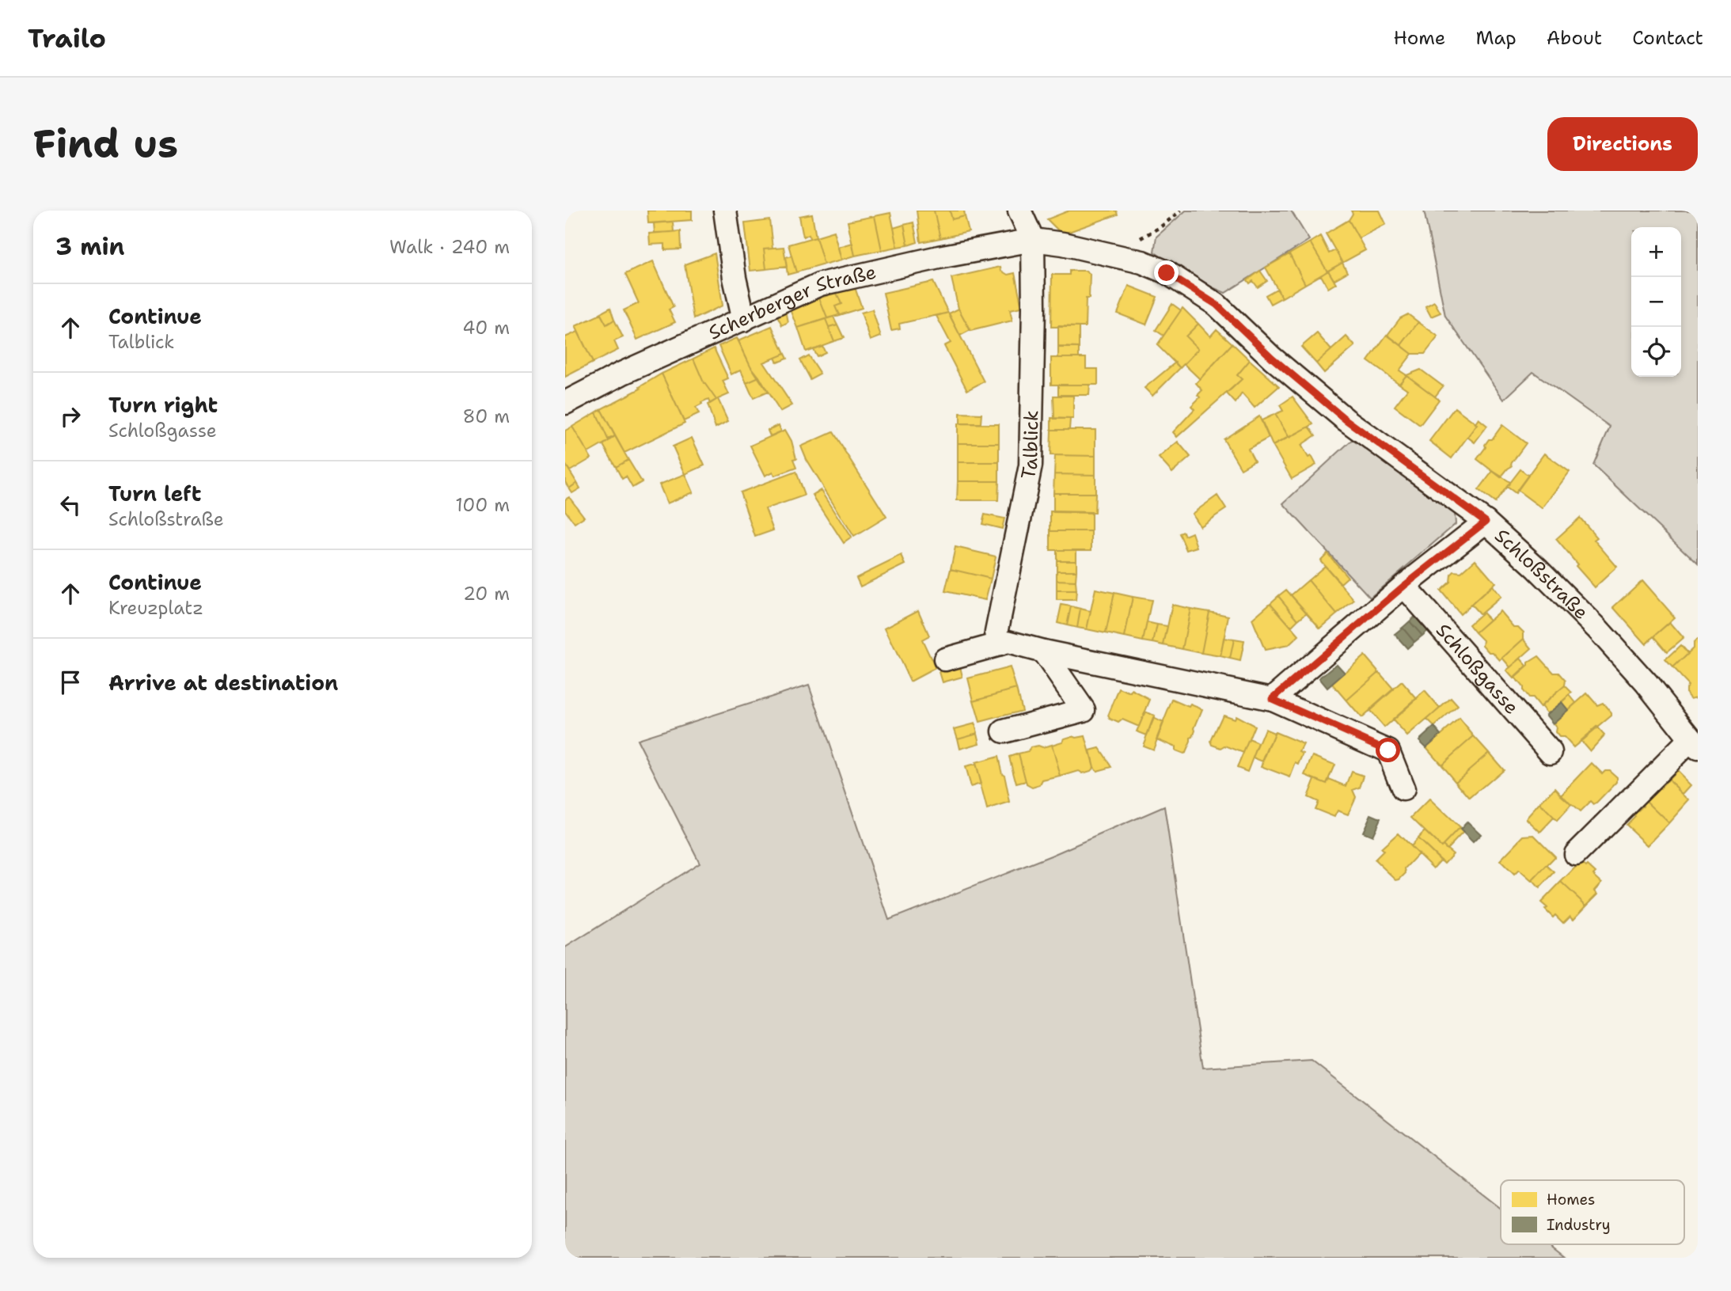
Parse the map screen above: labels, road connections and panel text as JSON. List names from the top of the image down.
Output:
{
  "streets": {
    "street": [
      "Scherberger Straße",
      "Talblick",
      "Schloßstraße",
      "Schloßgasse"
    ]
  },
  "crossings": [
    ["Scherberger Straße", "Talblick"],
    ["Scherberger Straße", "Schloßstraße"]
  ],
  "legend": ["Homes", "Industry"],
  "page": {
    "header": "Trailo",
    "nav": [
      "Home",
      "Map",
      "About",
      "Contact"
    ],
    "buttons": "Directions",
    "title": "Find us",
    "heading": ["3 min", "Walk · 240 m"],
    "map_buttons": ["+", "−"],
    "list": [
      ["Continue", "Talblick", "40 m"],
      ["Turn right", "Schloßgasse", "80 m"],
      ["Turn left", "Schloßstraße", "100 m"],
      ["Continue", "Kreuzplatz", "20 m"],
      "Arrive at destination"
    ]
  }
}
